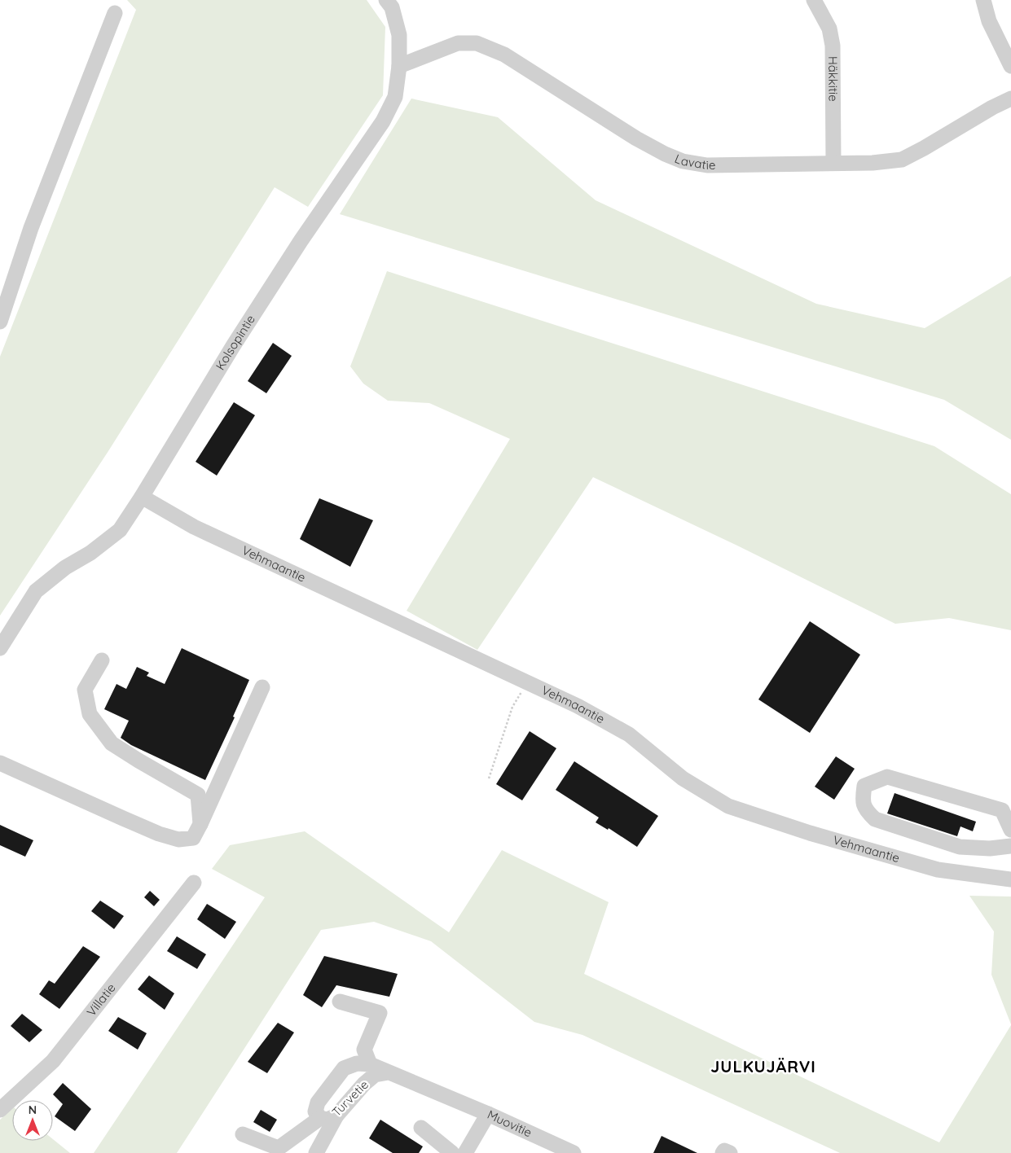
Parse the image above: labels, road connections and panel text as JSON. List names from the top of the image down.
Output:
{
  "streets": {
    "street": [
      "Häkkitie",
      "Lavatie",
      "Kolsopintie",
      "Vehmaantie",
      "Villatie",
      "Turvetie",
      "Muovitie"
    ]
  },
  "crossings": [
    ["Häkkitie", "Lavatie"],
    ["Lavatie", "Kolsopintie"],
    ["Kolsopintie", "Vehmaantie"],
    ["Turvetie", "Muovitie"]
  ],
  "districts": ["JULKUJÄRVI"],
  "north": "top"
}
